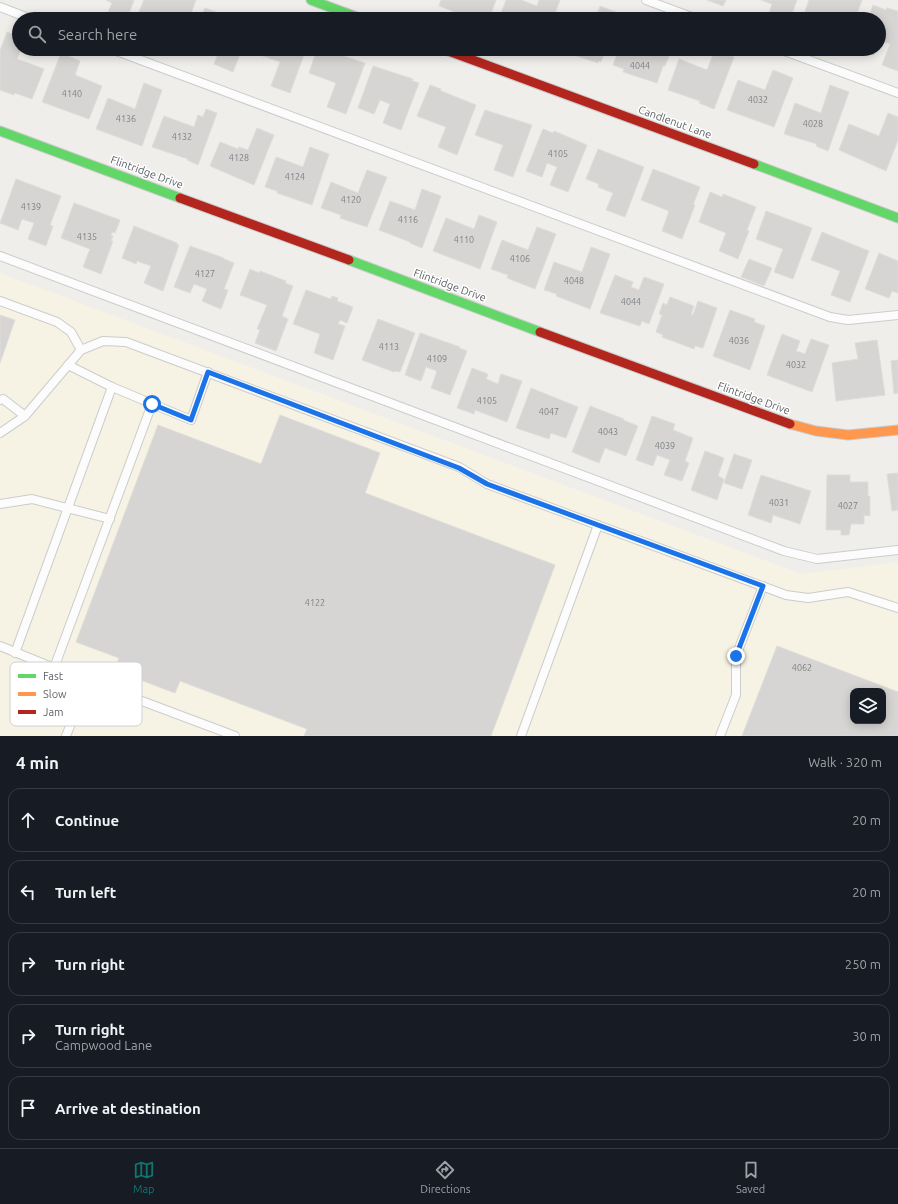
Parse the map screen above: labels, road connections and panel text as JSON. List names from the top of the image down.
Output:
{
  "streets": {
    "street": ["Candlenut Lane", "Flintridge Drive"]
  },
  "house_numbers": [
    "4044",
    "4140",
    "4032",
    "4136",
    "4028",
    "4132",
    "4105",
    "4128",
    "4124",
    "4120",
    "4139",
    "4116",
    "4135",
    "4110",
    "4106",
    "4127",
    "4048",
    "4044",
    "4036",
    "4113",
    "4109",
    "4032",
    "4105",
    "4047",
    "4043",
    "4039",
    "4031",
    "4027",
    "4122",
    "4062"
  ],
  "legend": ["Fast", "Slow", "Jam"],
  "page": {
    "search": "Search here",
    "heading": ["4 min", "Walk · 320 m"],
    "list": [
      ["Continue", "20 m"],
      ["Turn left", "20 m"],
      ["Turn right", "250 m"],
      ["Turn right", "Campwood Lane", "30 m"],
      "Arrive at destination"
    ],
    "nav": ["Map", "Directions", "Saved"]
  }
}
